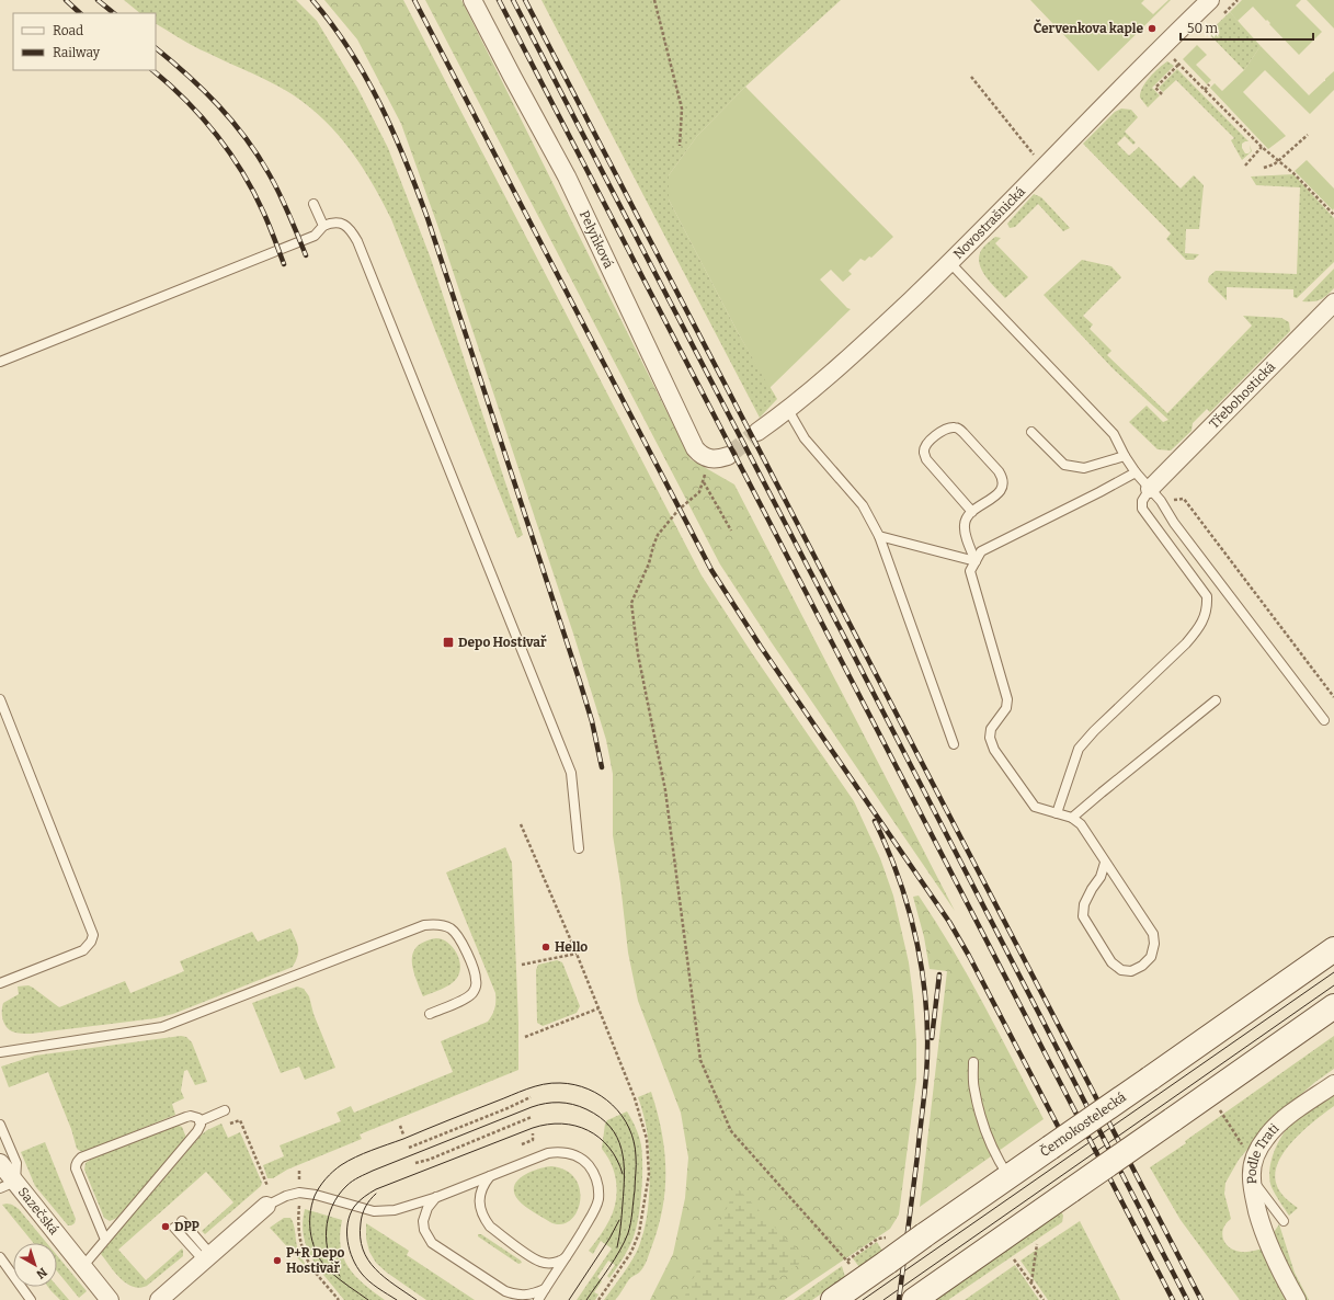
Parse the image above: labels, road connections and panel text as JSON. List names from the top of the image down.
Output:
{
  "streets": {
    "main road": ["Černokostelecká"],
    "street": [
      "Novostrašnická",
      "Pelyňková",
      "Třebohostická",
      "Podle Trati",
      "Sazečská"
    ]
  },
  "places": {
    "other": [
      "Červenkova kaple",
      "Hello",
      "DPP",
      "P+R Depo Hostivař"
    ],
    "transit": ["Depo Hostivař"]
  },
  "legend": ["Road", "Railway"],
  "scale_bar": "50 m",
  "north": "bottom right"
}
